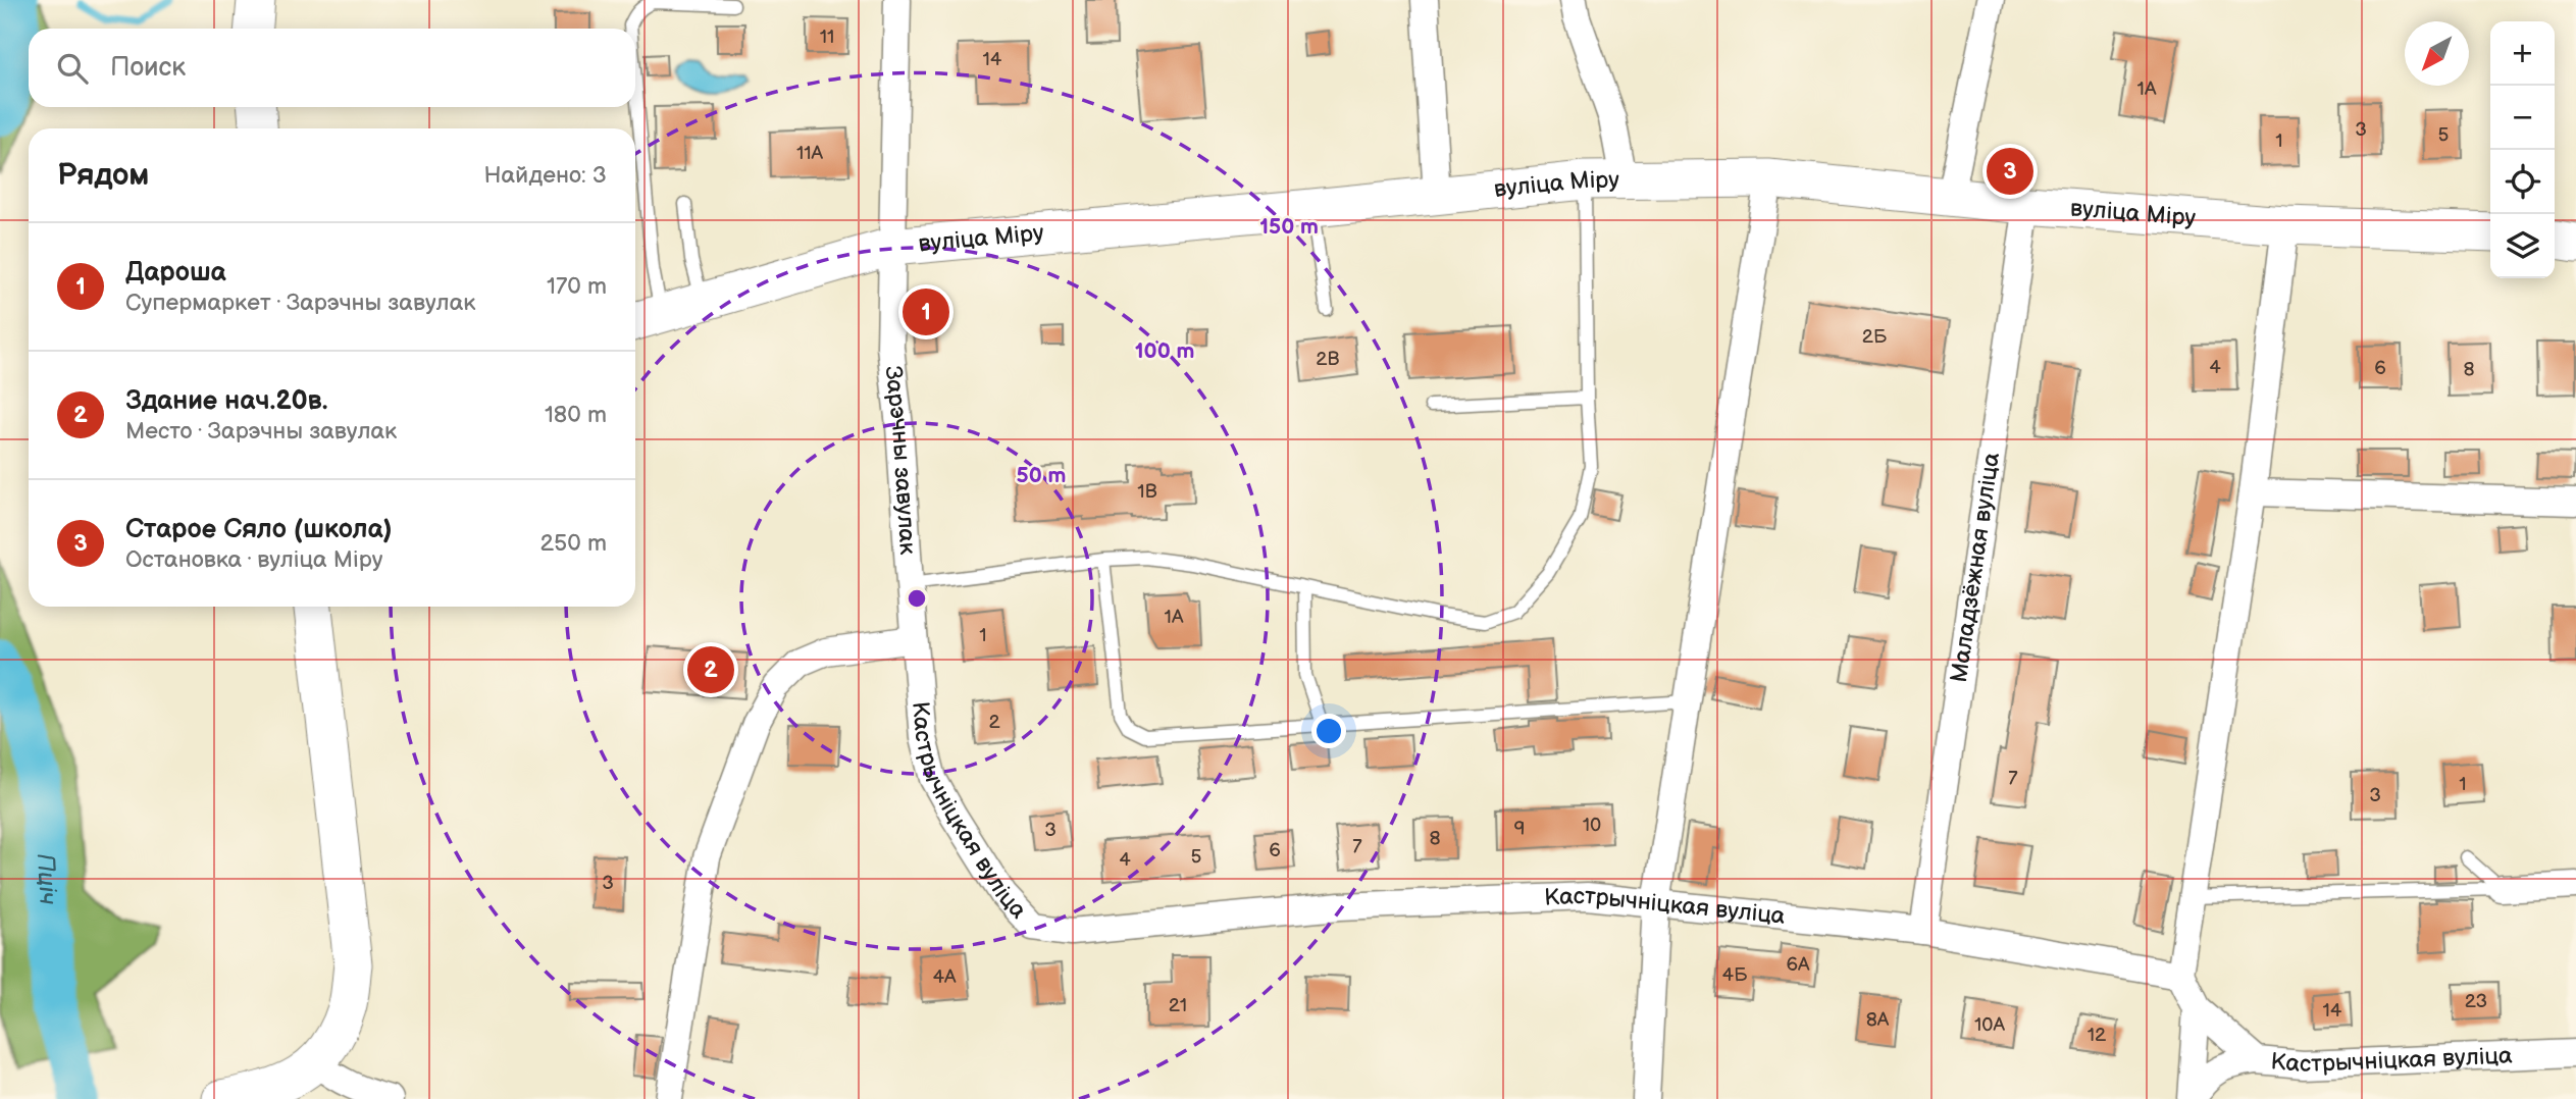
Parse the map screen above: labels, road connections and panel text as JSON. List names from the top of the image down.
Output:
{
  "streets": {
    "street": [
      "вуліца Міру",
      "Зарэчны завулак",
      "Маладзёжная вуліца",
      "Кастрычніцкая вуліца"
    ]
  },
  "crossings": [
    ["вуліца Міру", "Зарэчны завулак"],
    ["вуліца Міру", "Маладзёжная вуліца"],
    ["Зарэчны завулак", "Кастрычніцкая вуліца"],
    ["Маладзёжная вуліца", "Кастрычніцкая вуліца"]
  ],
  "water": ["Пціч"],
  "house_numbers": [
    "11",
    "14",
    "1А",
    "3",
    "5",
    "1",
    "11А",
    "2Б",
    "2В",
    "4",
    "6",
    "8",
    "1В",
    "1А",
    "1",
    "2",
    "7",
    "1",
    "3",
    "10",
    "9",
    "3",
    "8",
    "7",
    "6",
    "5",
    "4",
    "3",
    "6А",
    "4Б",
    "4А",
    "23",
    "21",
    "14",
    "8А",
    "10А",
    "12"
  ],
  "north": "bottom left",
  "page": {
    "map_buttons": ["+", "−"],
    "search": "Поиск",
    "heading": ["Рядом", "Найдено: 3"],
    "pins": ["3", "1", "2"],
    "list": [
      {
        "mark": "1",
        "name": "Дароша",
        "note": "Супермаркет · Зарэчны завулак",
        "value": "170 m"
      },
      {
        "mark": "2",
        "name": "Здание нач.20в.",
        "note": "Место · Зарэчны завулак",
        "value": "180 m"
      },
      {
        "mark": "3",
        "name": "Старое Сяло (школа)",
        "note": "Остановка · вуліца Міру",
        "value": "250 m"
      }
    ]
  },
  "rings": ["150 m", "100 m", "50 m"]
}
